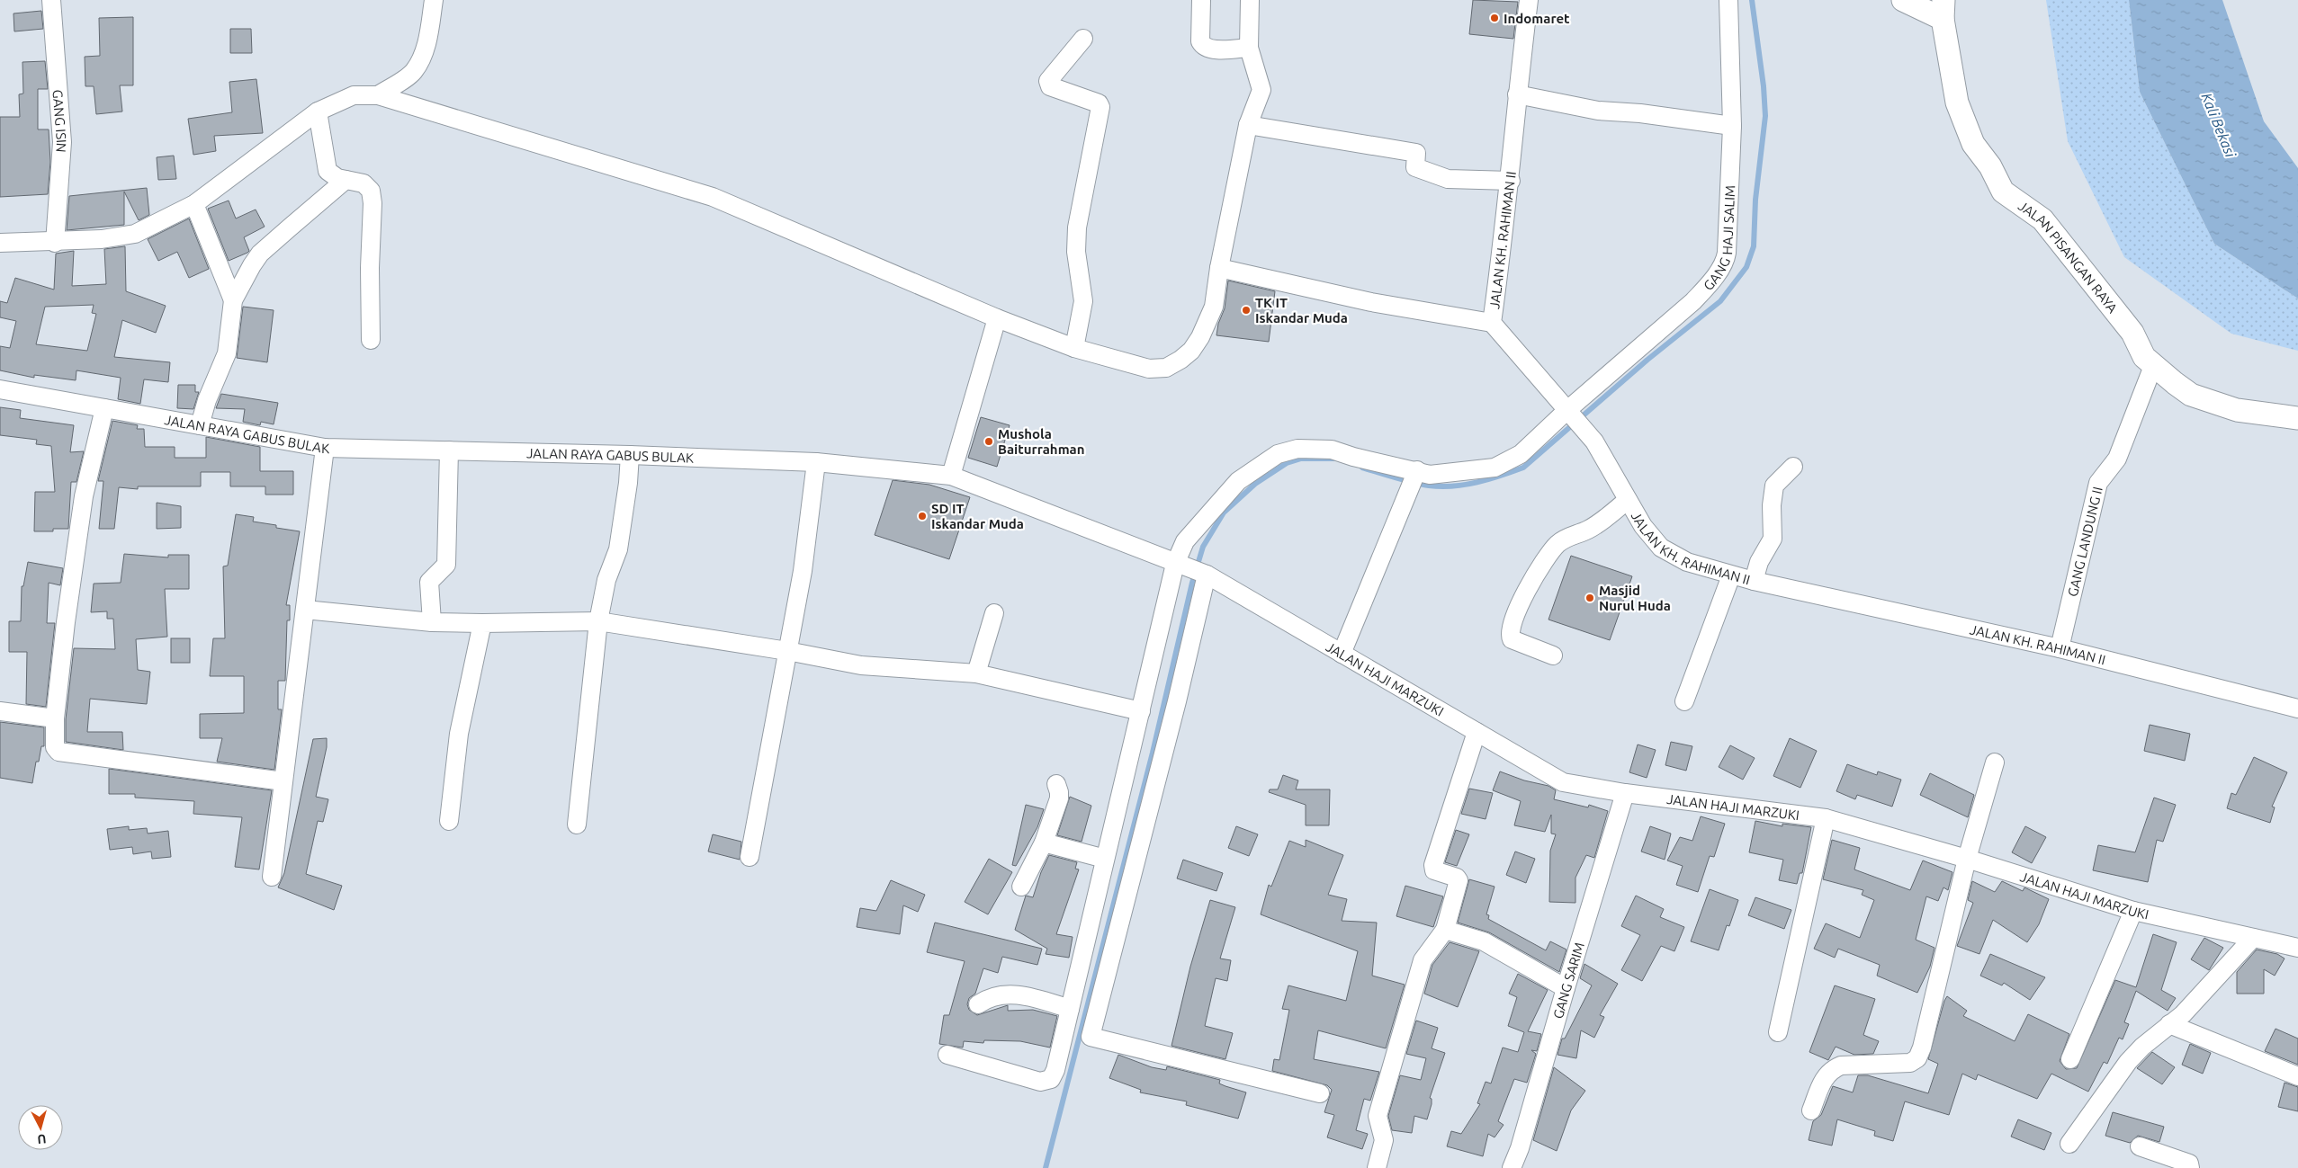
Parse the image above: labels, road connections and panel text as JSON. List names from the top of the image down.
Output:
{
  "streets": {
    "street": [
      "GANG ISIN",
      "GANG HAJI SALIM",
      "JALAN KH. RAHIMAN II",
      "JALAN PISANGAN RAYA",
      "JALAN RAYA GABUS BULAK",
      "GANG LANDUNG II",
      "JALAN HAJI MARZUKI",
      "GANG SARIM"
    ]
  },
  "crossings": [
    ["GANG HAJI SALIM", "JALAN KH. RAHIMAN II"],
    ["GANG HAJI SALIM", "JALAN RAYA GABUS BULAK"],
    ["JALAN KH. RAHIMAN II", "GANG LANDUNG II"],
    ["JALAN PISANGAN RAYA", "GANG LANDUNG II"],
    ["JALAN RAYA GABUS BULAK", "JALAN HAJI MARZUKI"],
    ["JALAN HAJI MARZUKI", "GANG SARIM"]
  ],
  "water": ["Kali Bekasi"],
  "places": [
    "Indomaret",
    "TK IT Iskandar Muda",
    "Mushola Baiturrahman",
    "SD IT Iskandar Muda",
    "Masjid Nurul Huda"
  ],
  "north": "bottom"
}
